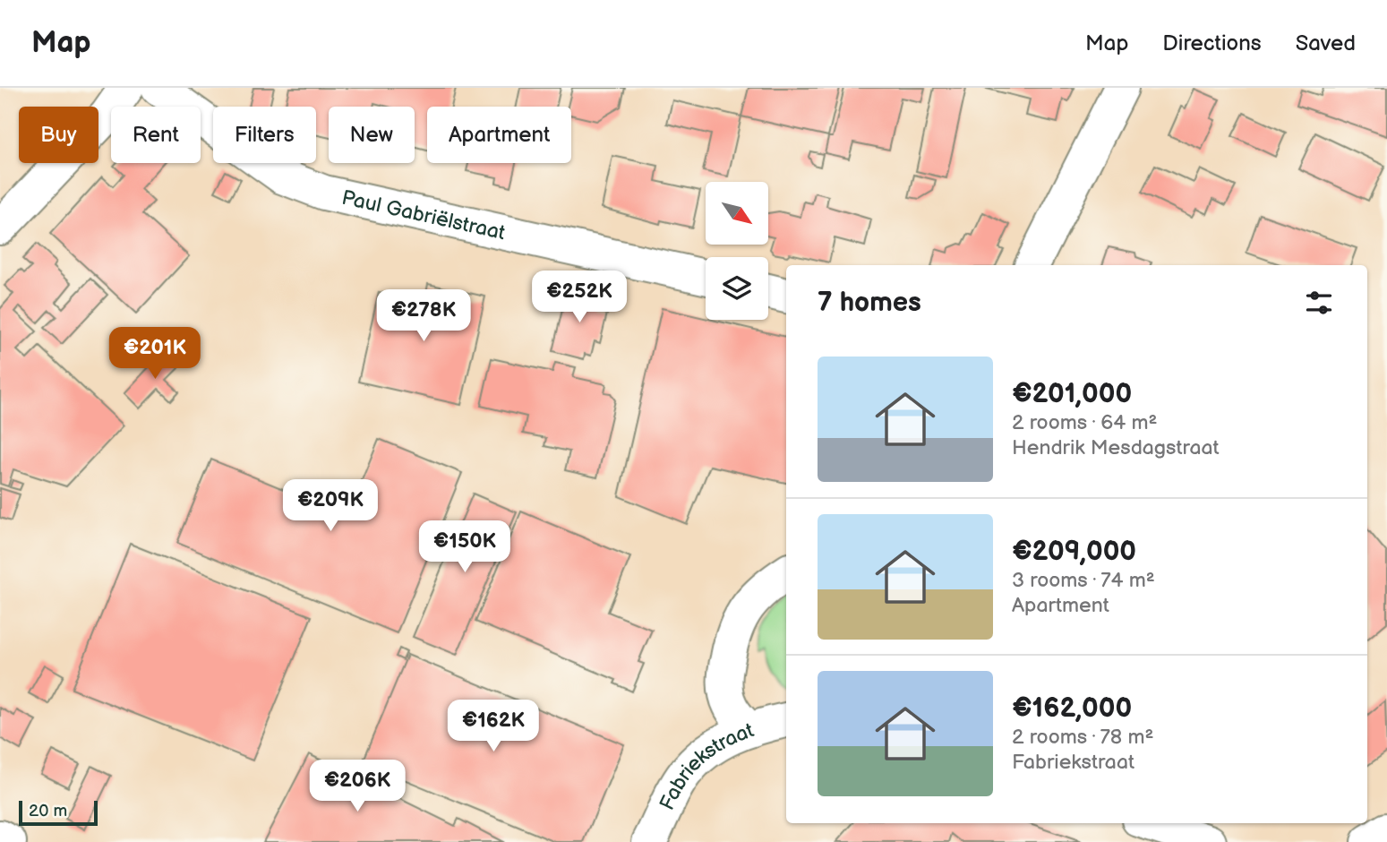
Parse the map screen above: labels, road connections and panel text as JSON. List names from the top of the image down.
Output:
{
  "streets": {
    "street": ["Paul Gabriëlstraat", "Fabriekstraat"]
  },
  "scale_bar": "20 m",
  "north": "bottom right",
  "page": {
    "header": "Map",
    "nav": ["Map", "Directions", "Saved"],
    "chip": [
      "Buy",
      "Rent",
      "Filters",
      "New",
      "Apartment"
    ],
    "heading": "7 homes",
    "price": [
      "€252K",
      "€278K",
      "€201K",
      "€209K",
      "€150K",
      "€162K",
      "€206K"
    ],
    "list": [
      {
        "name": "€201,000",
        "note": "2 rooms · 64 m² · Hendrik Mesdagstraat"
      },
      {
        "name": "€209,000",
        "note": "3 rooms · 74 m² · Apartment"
      },
      {
        "name": "€162,000",
        "note": "2 rooms · 78 m² · Fabriekstraat"
      }
    ],
    "scale": "20 m"
  }
}
